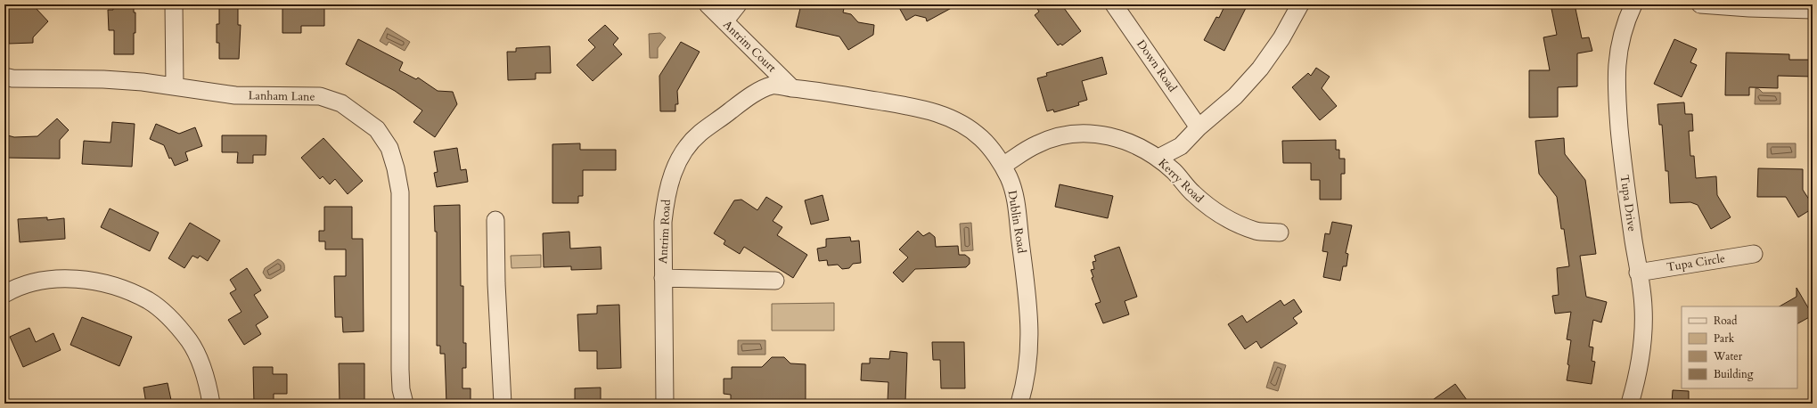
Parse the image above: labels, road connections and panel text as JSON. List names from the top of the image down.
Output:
{
  "streets": {
    "street": [
      "Antrim Court",
      "Down Road",
      "Lanham Lane",
      "Kerry Road",
      "Tupa Drive",
      "Dublin Road",
      "Antrim Road",
      "Tupa Circle"
    ]
  },
  "crossings": [
    ["Antrim Court", "Dublin Road"],
    ["Antrim Court", "Antrim Road"],
    ["Kerry Road", "Dublin Road"],
    ["Tupa Drive", "Tupa Circle"],
    ["Dublin Road", "Antrim Road"]
  ],
  "legend": [
    "Road",
    "Park",
    "Water",
    "Building"
  ]
}
